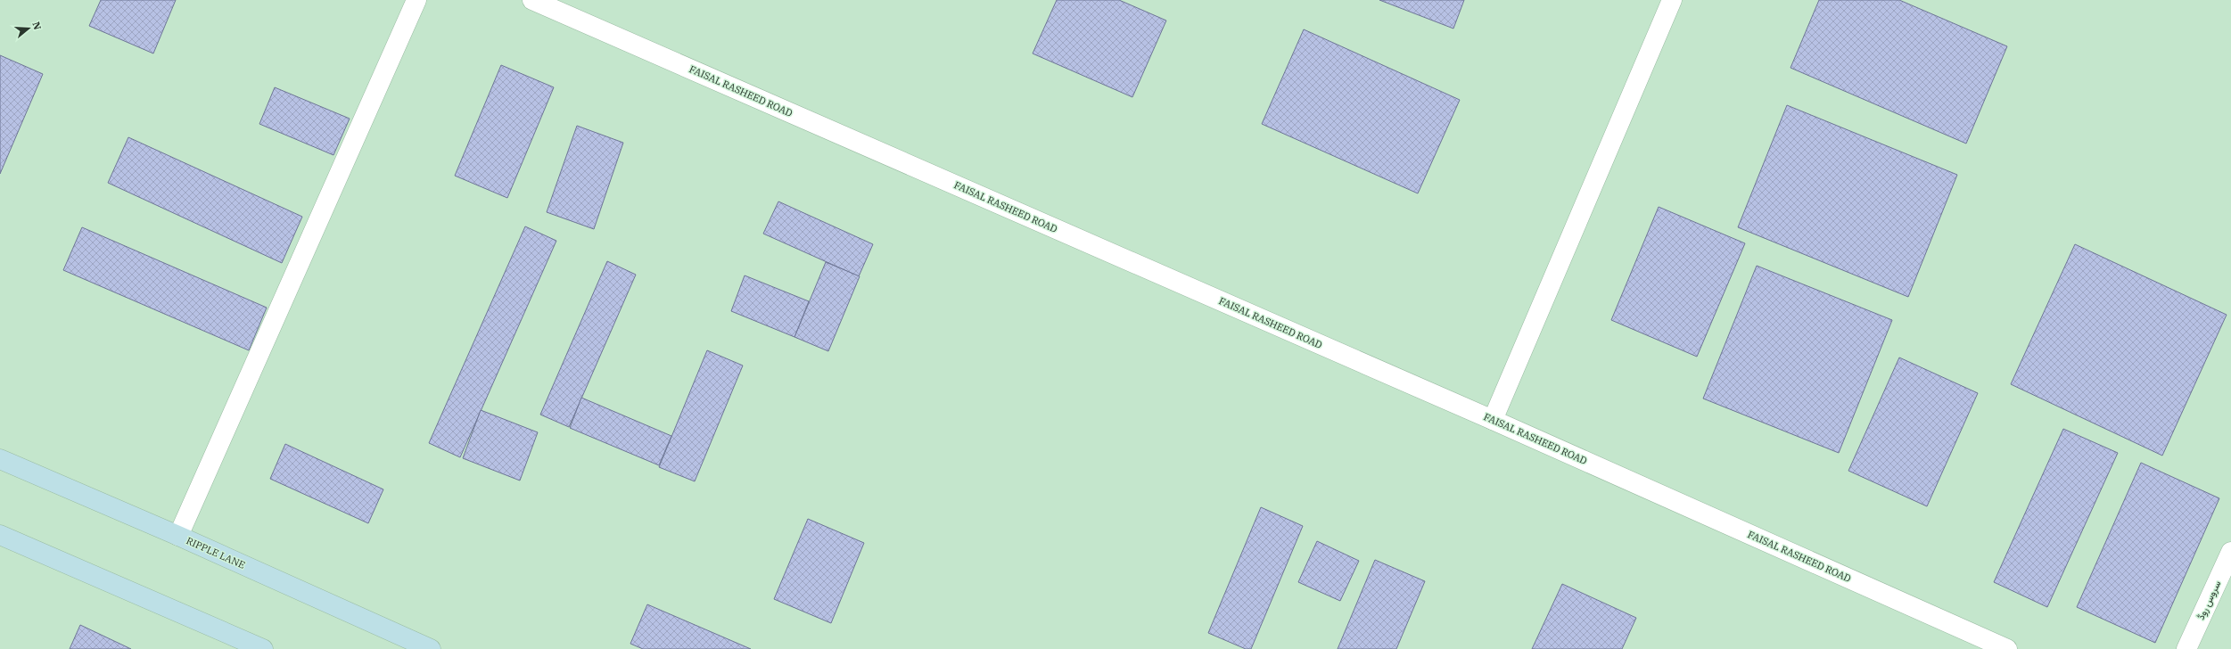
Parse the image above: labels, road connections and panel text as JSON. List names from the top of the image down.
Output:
{
  "streets": {
    "street": ["FAISAL RASHEED ROAD", "RIPPLE LANE", "سروس روڈ"]
  },
  "north": "right"
}
